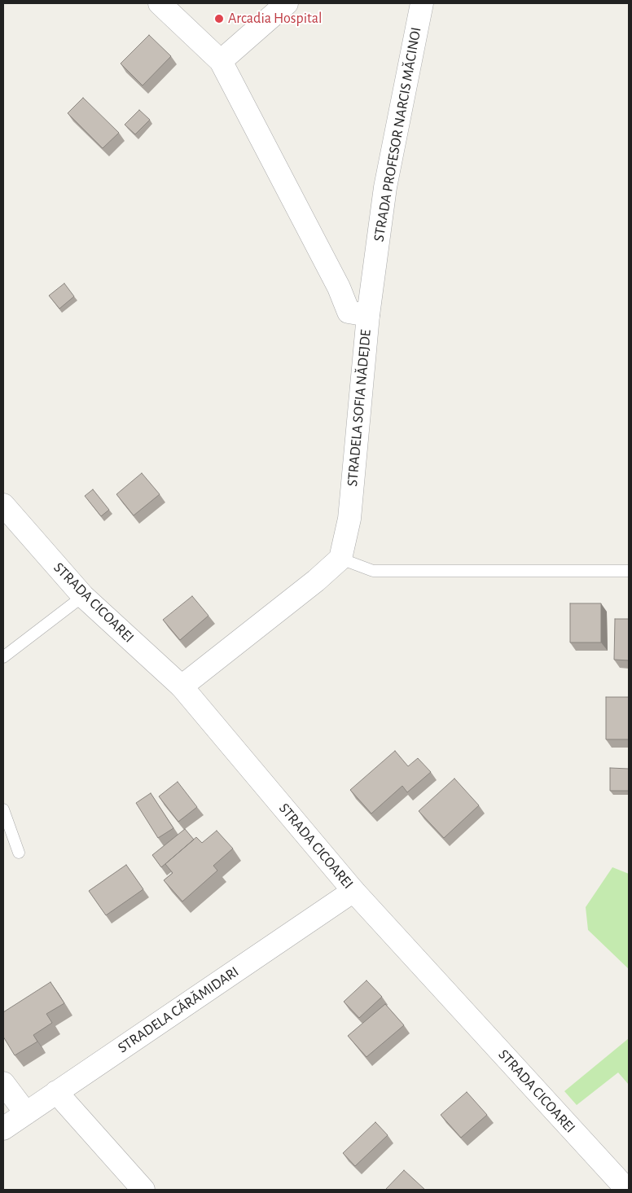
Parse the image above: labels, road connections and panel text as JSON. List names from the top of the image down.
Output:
{
  "streets": {
    "street": [
      "STRADA PROFESOR NARCIS MĂCINOI",
      "STRADELA SOFIA NĂDEJDE",
      "STRADA CICOAREI",
      "STRADELA CĂRĂMIDARI"
    ]
  },
  "crossings": [
    ["STRADA PROFESOR NARCIS MĂCINOI", "STRADELA SOFIA NĂDEJDE"],
    ["STRADA CICOAREI", "STRADELA CĂRĂMIDARI"]
  ],
  "places": ["Arcadia Hospital"]
}
